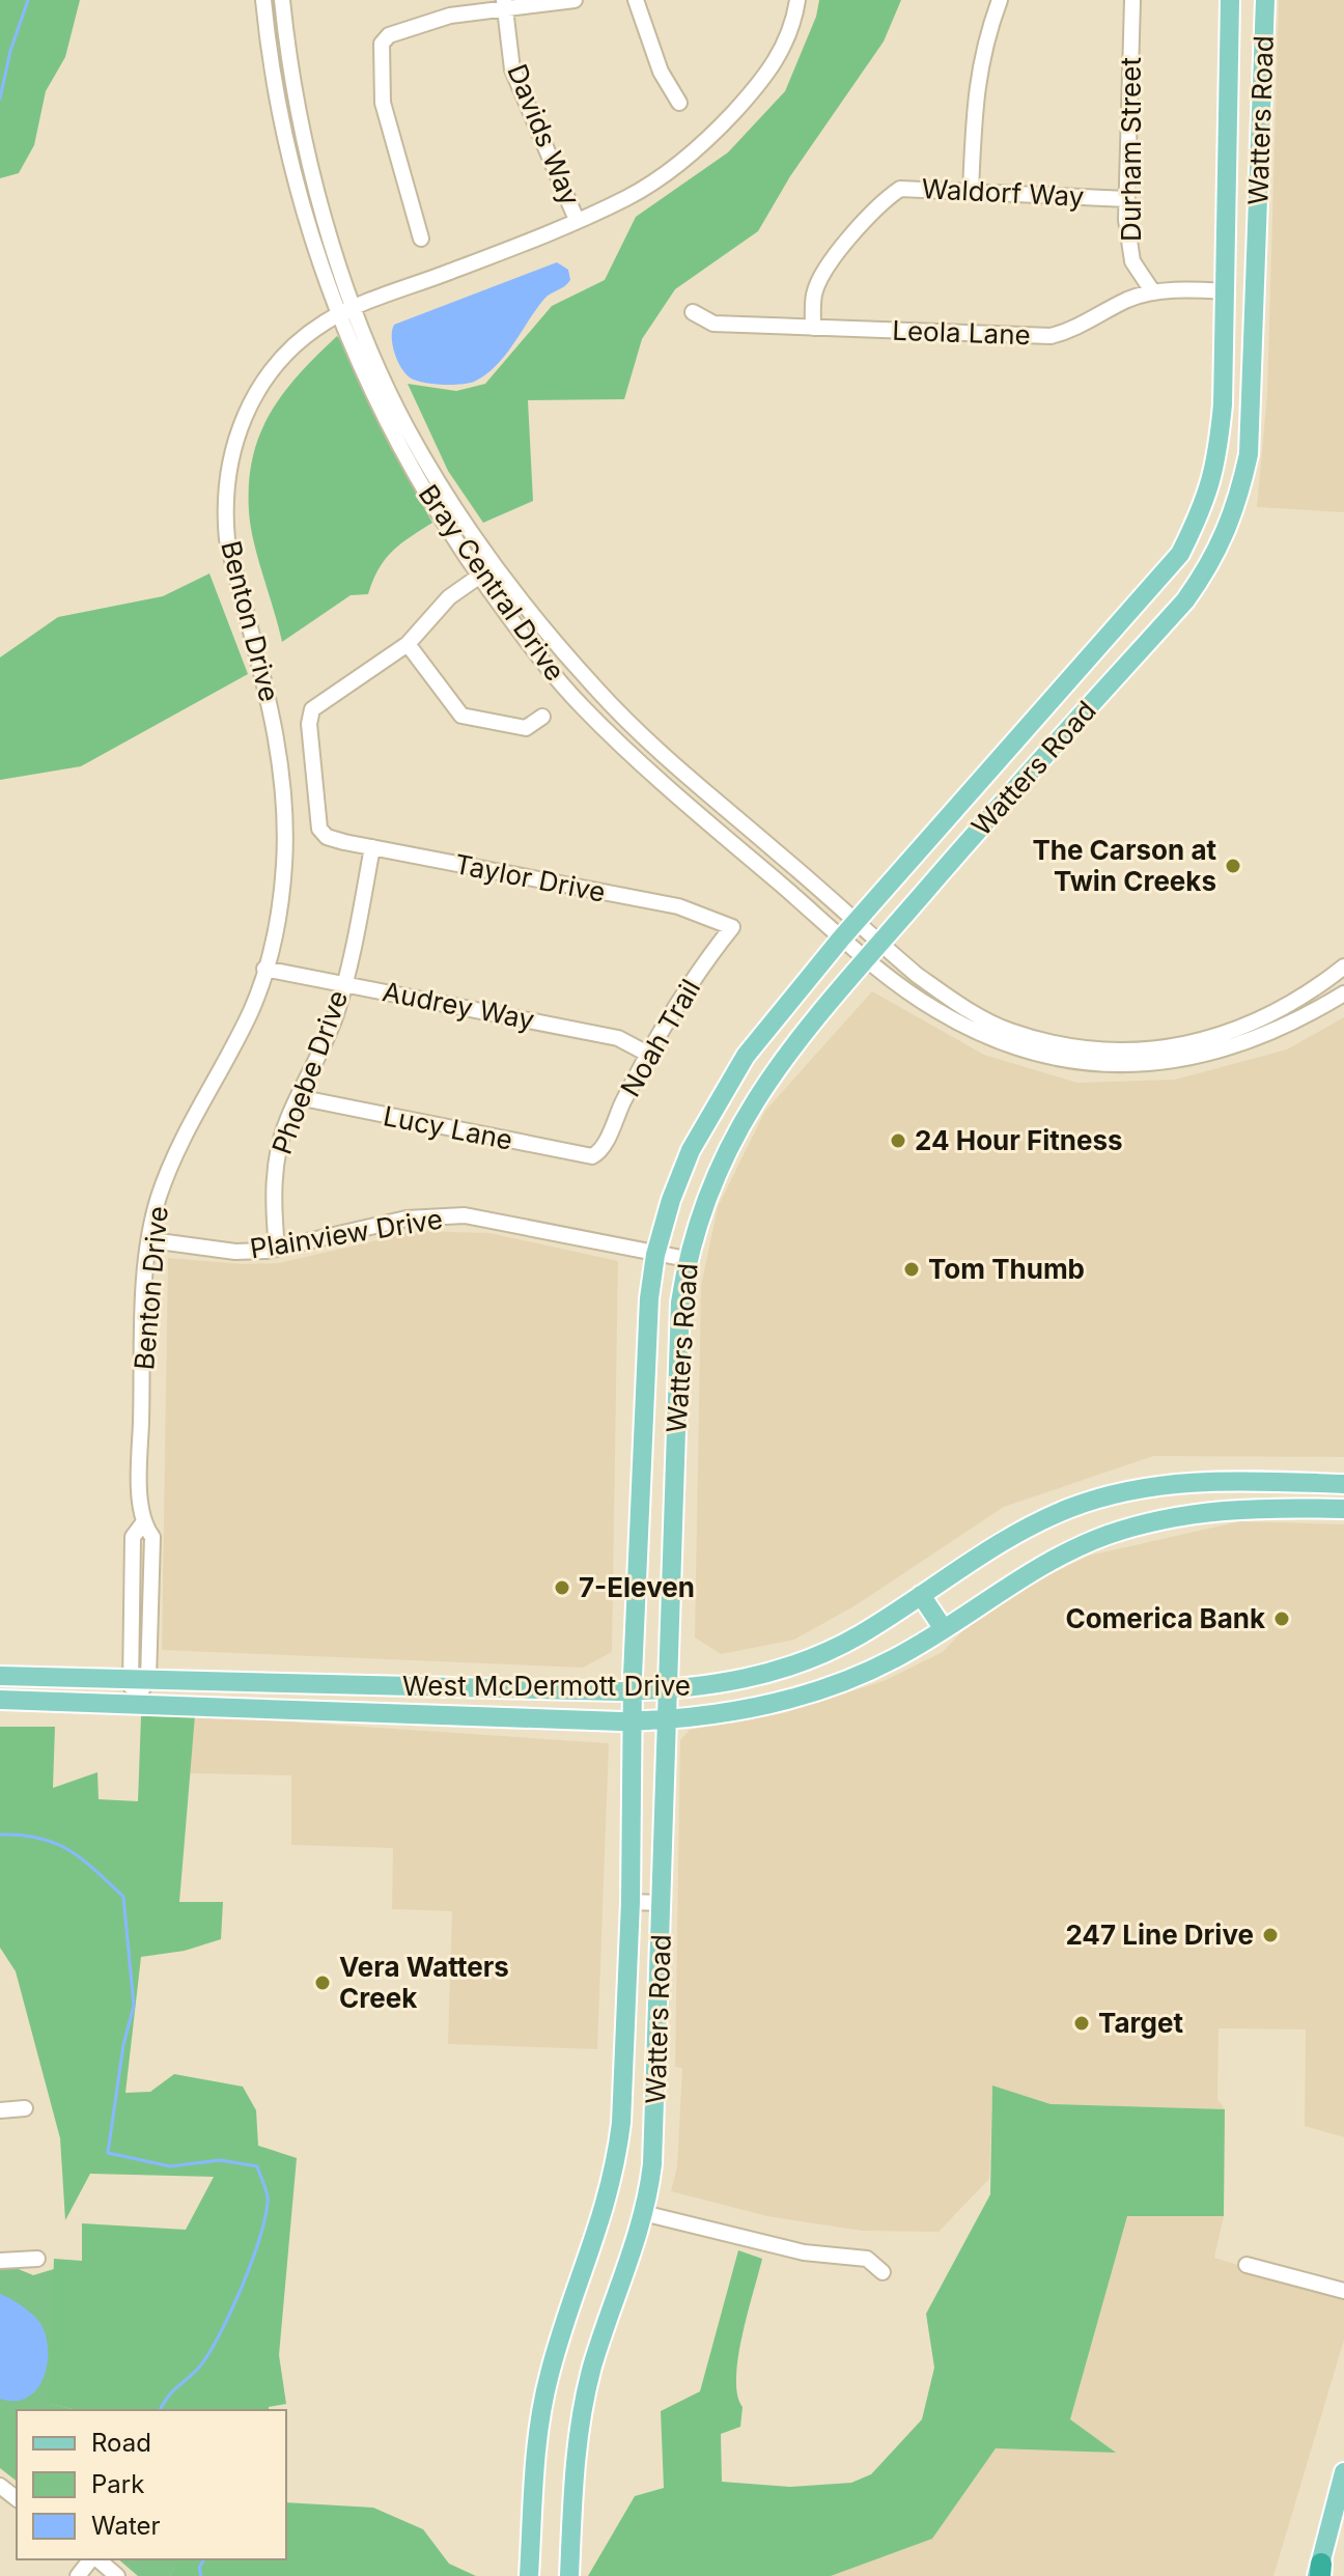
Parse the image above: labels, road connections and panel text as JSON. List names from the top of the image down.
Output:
{
  "streets": {
    "main road": ["Watters Road", "West McDermott Drive"],
    "street": [
      "Davids Way",
      "Durham Street",
      "Waldorf Way",
      "Leola Lane",
      "Bray Central Drive",
      "Benton Drive",
      "Taylor Drive",
      "Audrey Way",
      "Noah Trail",
      "Phoebe Drive",
      "Lucy Lane",
      "Plainview Drive"
    ]
  },
  "crossings": [
    ["Watters Road", "Leola Lane"],
    ["Watters Road", "Bray Central Drive"],
    ["Watters Road", "Plainview Drive"],
    ["Watters Road", "West McDermott Drive"],
    ["Davids Way", "Benton Drive"],
    ["Durham Street", "Waldorf Way"],
    ["Durham Street", "Leola Lane"],
    ["Waldorf Way", "Leola Lane"],
    ["Bray Central Drive", "Benton Drive"],
    ["Benton Drive", "Audrey Way"],
    ["Benton Drive", "Plainview Drive"],
    ["Benton Drive", "West McDermott Drive"],
    ["Taylor Drive", "Noah Trail"],
    ["Taylor Drive", "Phoebe Drive"],
    ["Audrey Way", "Noah Trail"],
    ["Audrey Way", "Phoebe Drive"],
    ["Noah Trail", "Lucy Lane"],
    ["Phoebe Drive", "Lucy Lane"],
    ["Phoebe Drive", "Plainview Drive"]
  ],
  "places": [
    "The Carson at Twin Creeks",
    "24 Hour Fitness",
    "Tom Thumb",
    "7-Eleven",
    "Comerica Bank",
    "247 Line Drive",
    "Vera Watters Creek",
    "Target"
  ],
  "legend": ["Road", "Park", "Water"]
}
